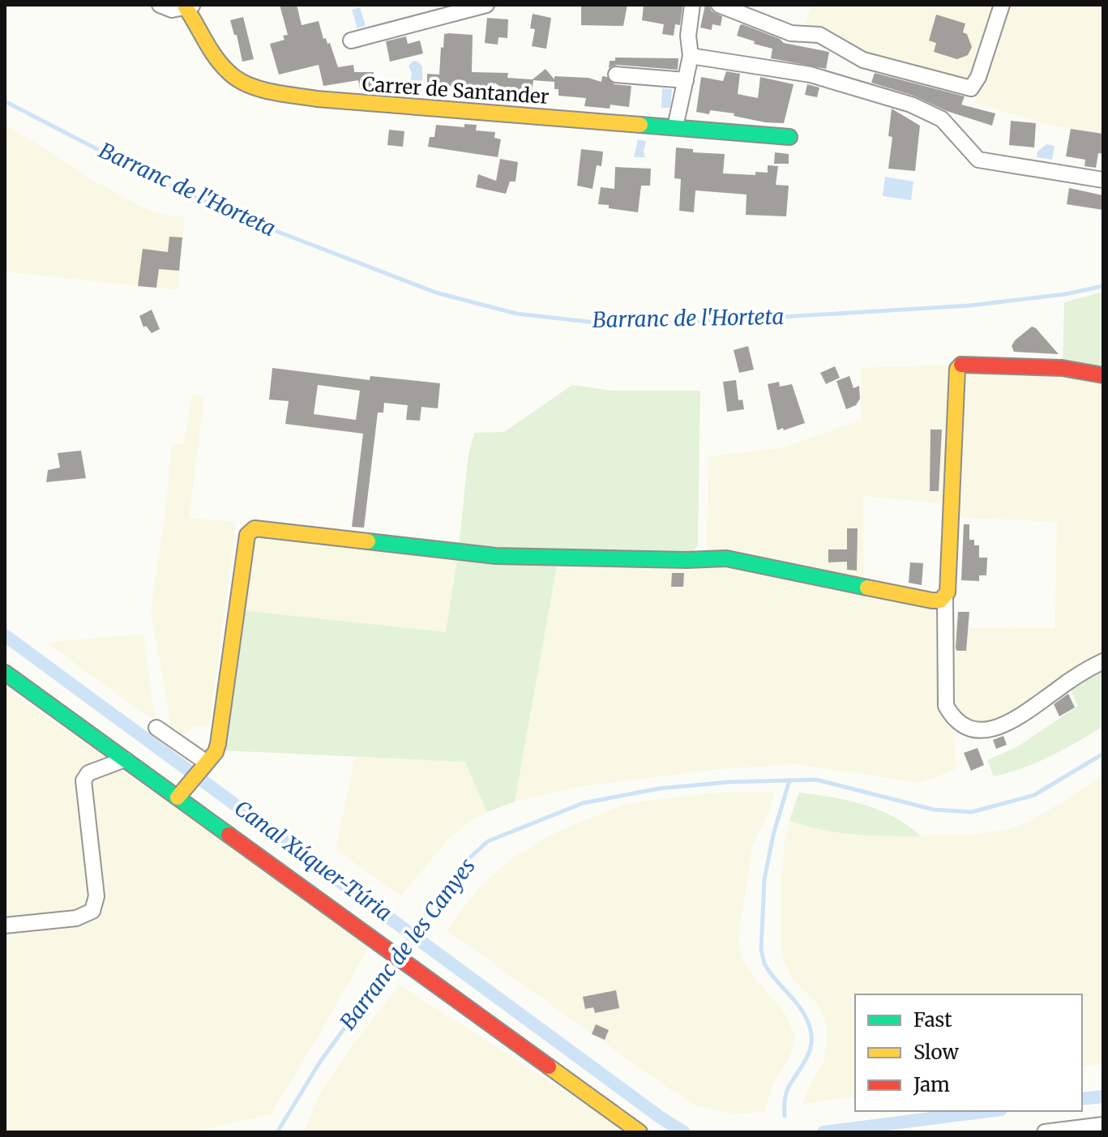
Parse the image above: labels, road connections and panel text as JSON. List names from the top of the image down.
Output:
{
  "streets": {
    "street": ["Carrer de Santander"]
  },
  "water": ["Barranc de l'Horteta", "Canal Xúquer-Túria", "Barranc de les Canyes"],
  "legend": ["Fast", "Slow", "Jam"]
}
